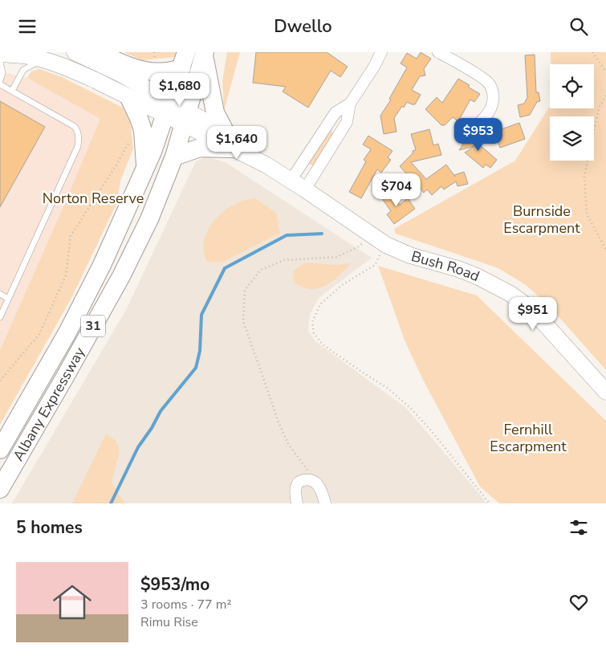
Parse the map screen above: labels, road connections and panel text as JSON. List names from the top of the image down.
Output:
{
  "streets": {
    "main road": ["Bush Road", "31", "Albany Expressway"]
  },
  "crossings": [
    ["Bush Road", "Albany Expressway"]
  ],
  "parks": ["Norton Reserve", "Burnside Escarpment", "Fernhill Escarpment"],
  "page": {
    "header": "Dwello",
    "price": [
      "$1,680",
      "$953",
      "$1,640",
      "$704",
      "$951"
    ],
    "heading": "5 homes",
    "list": [
      {
        "name": "$953/mo",
        "note": "3 rooms · 77 m² · Rimu Rise"
      }
    ]
  }
}
